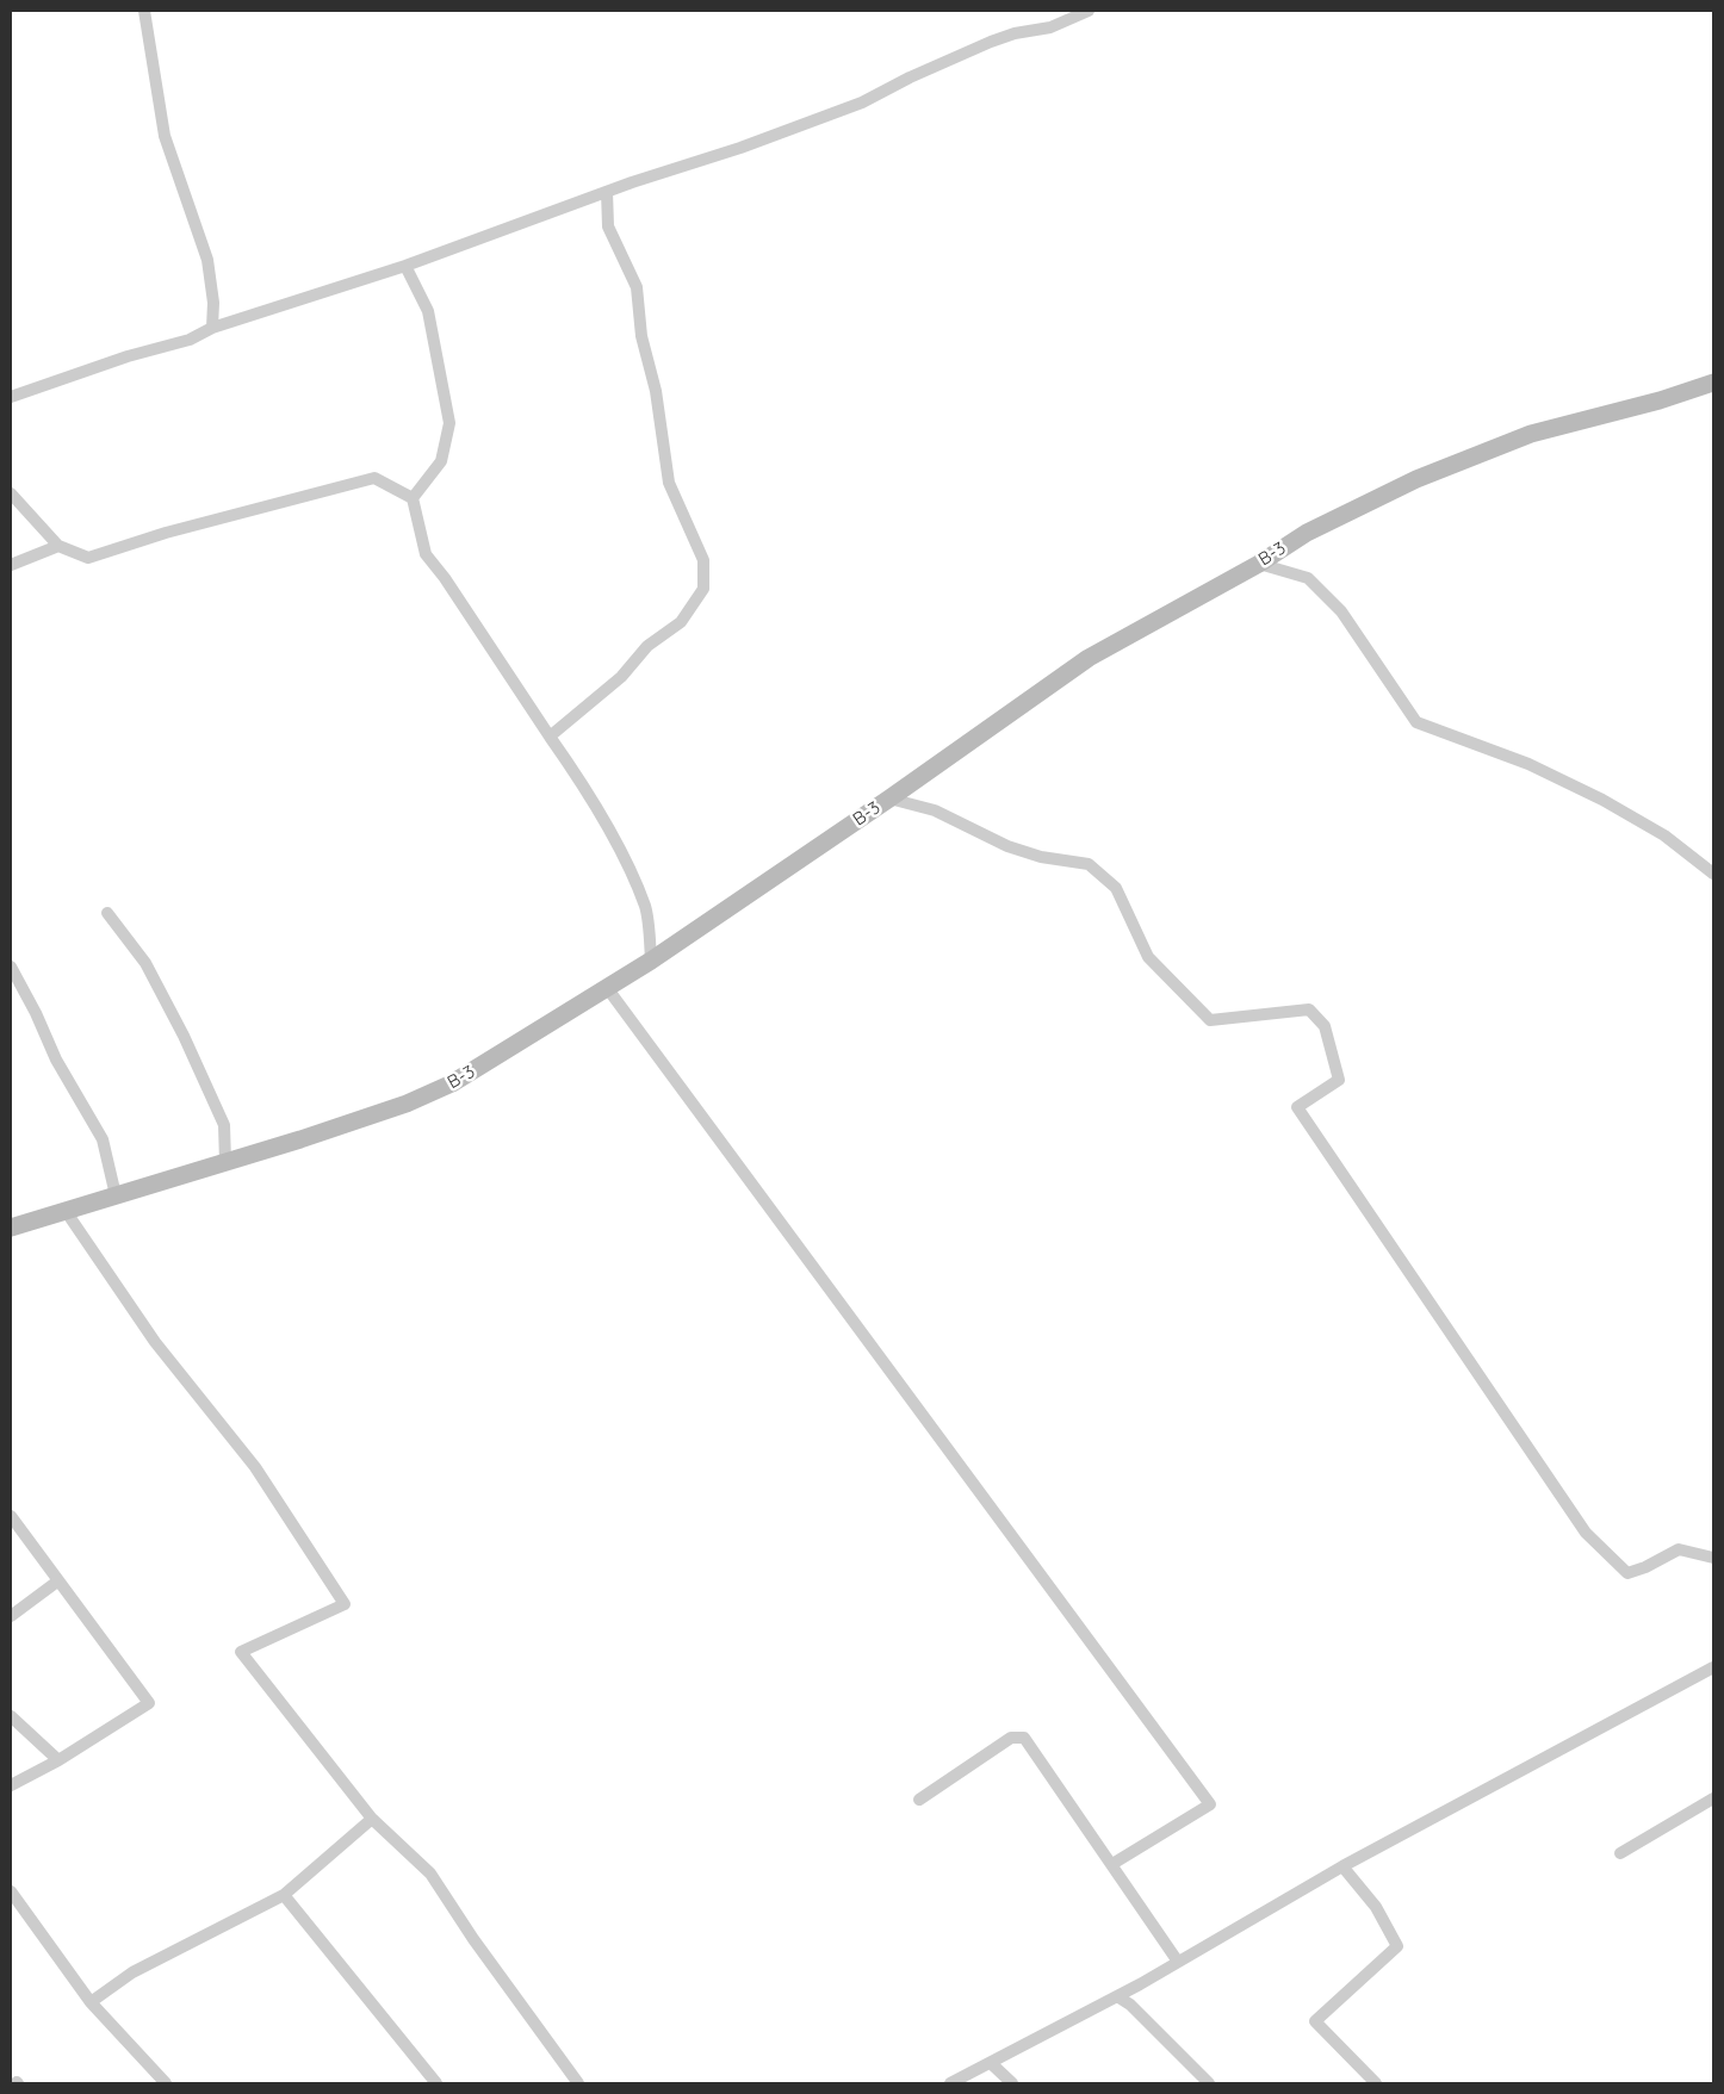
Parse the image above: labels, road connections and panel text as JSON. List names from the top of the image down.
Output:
{
  "streets": {
    "main road": ["B-3"]
  }
}
